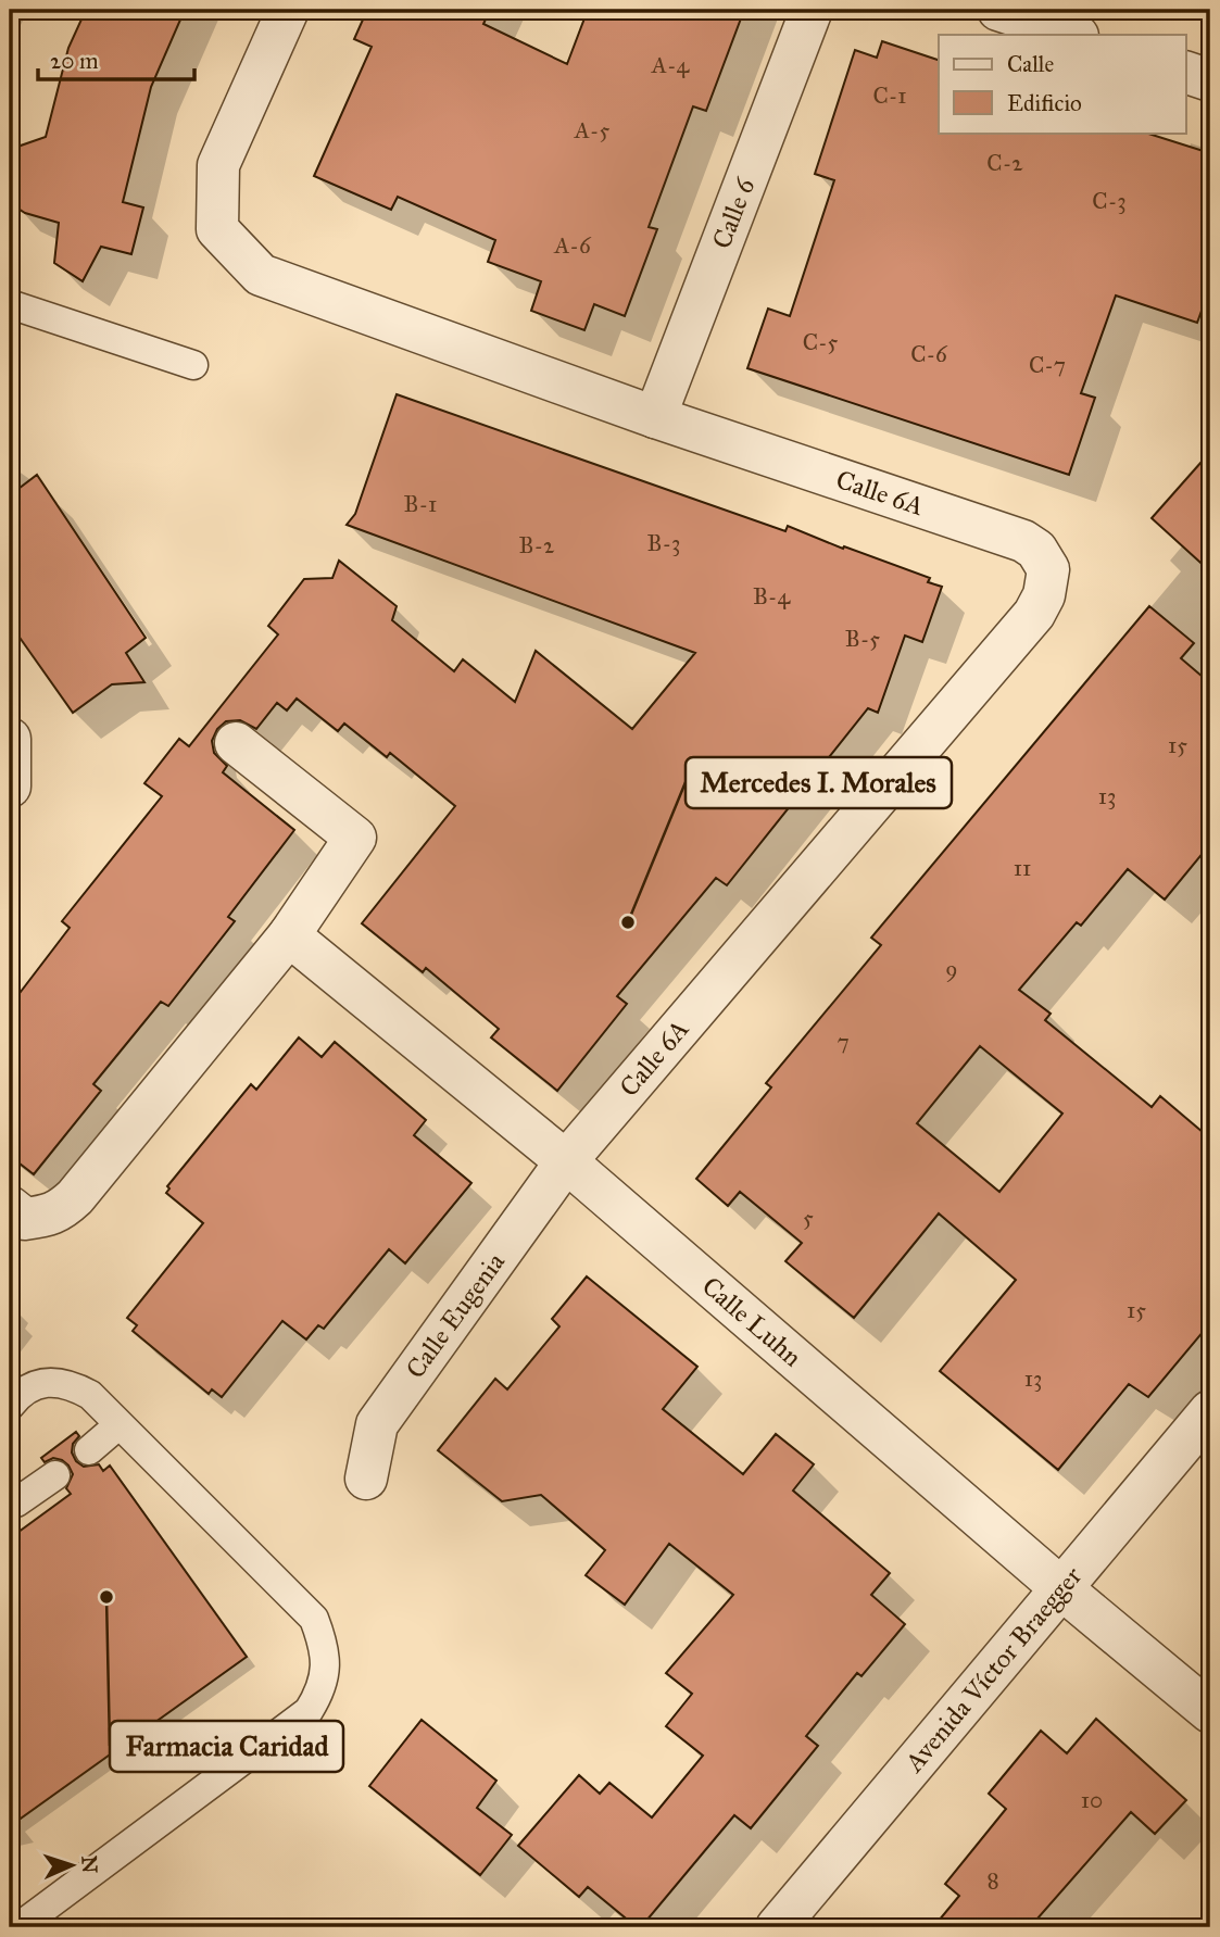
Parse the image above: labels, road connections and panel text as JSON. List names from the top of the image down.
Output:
{
  "streets": {
    "street": [
      "Calle 6",
      "Calle 6A",
      "Calle Eugenia",
      "Calle Luhn",
      "Avenida Víctor Braegger"
    ]
  },
  "crossings": [
    ["Calle 6", "Calle 6A"],
    ["Calle 6A", "Calle Eugenia"],
    ["Calle 6A", "Calle Luhn"],
    ["Calle Eugenia", "Calle Luhn"],
    ["Calle Luhn", "Avenida Víctor Braegger"]
  ],
  "places": ["Mercedes I. Morales", "Farmacia Caridad"],
  "house_numbers": [
    "A-4",
    "C-1",
    "A-5",
    "C-2",
    "C-3",
    "A-6",
    "C-5",
    "C-6",
    "C-7",
    "B-1",
    "B-3",
    "B-2",
    "B-4",
    "B-5",
    "15",
    "13",
    "11",
    "9",
    "7",
    "5",
    "15",
    "13",
    "10",
    "8"
  ],
  "legend": ["Calle", "Edificio"],
  "scale_bar": "20 m",
  "north": "right"
}
